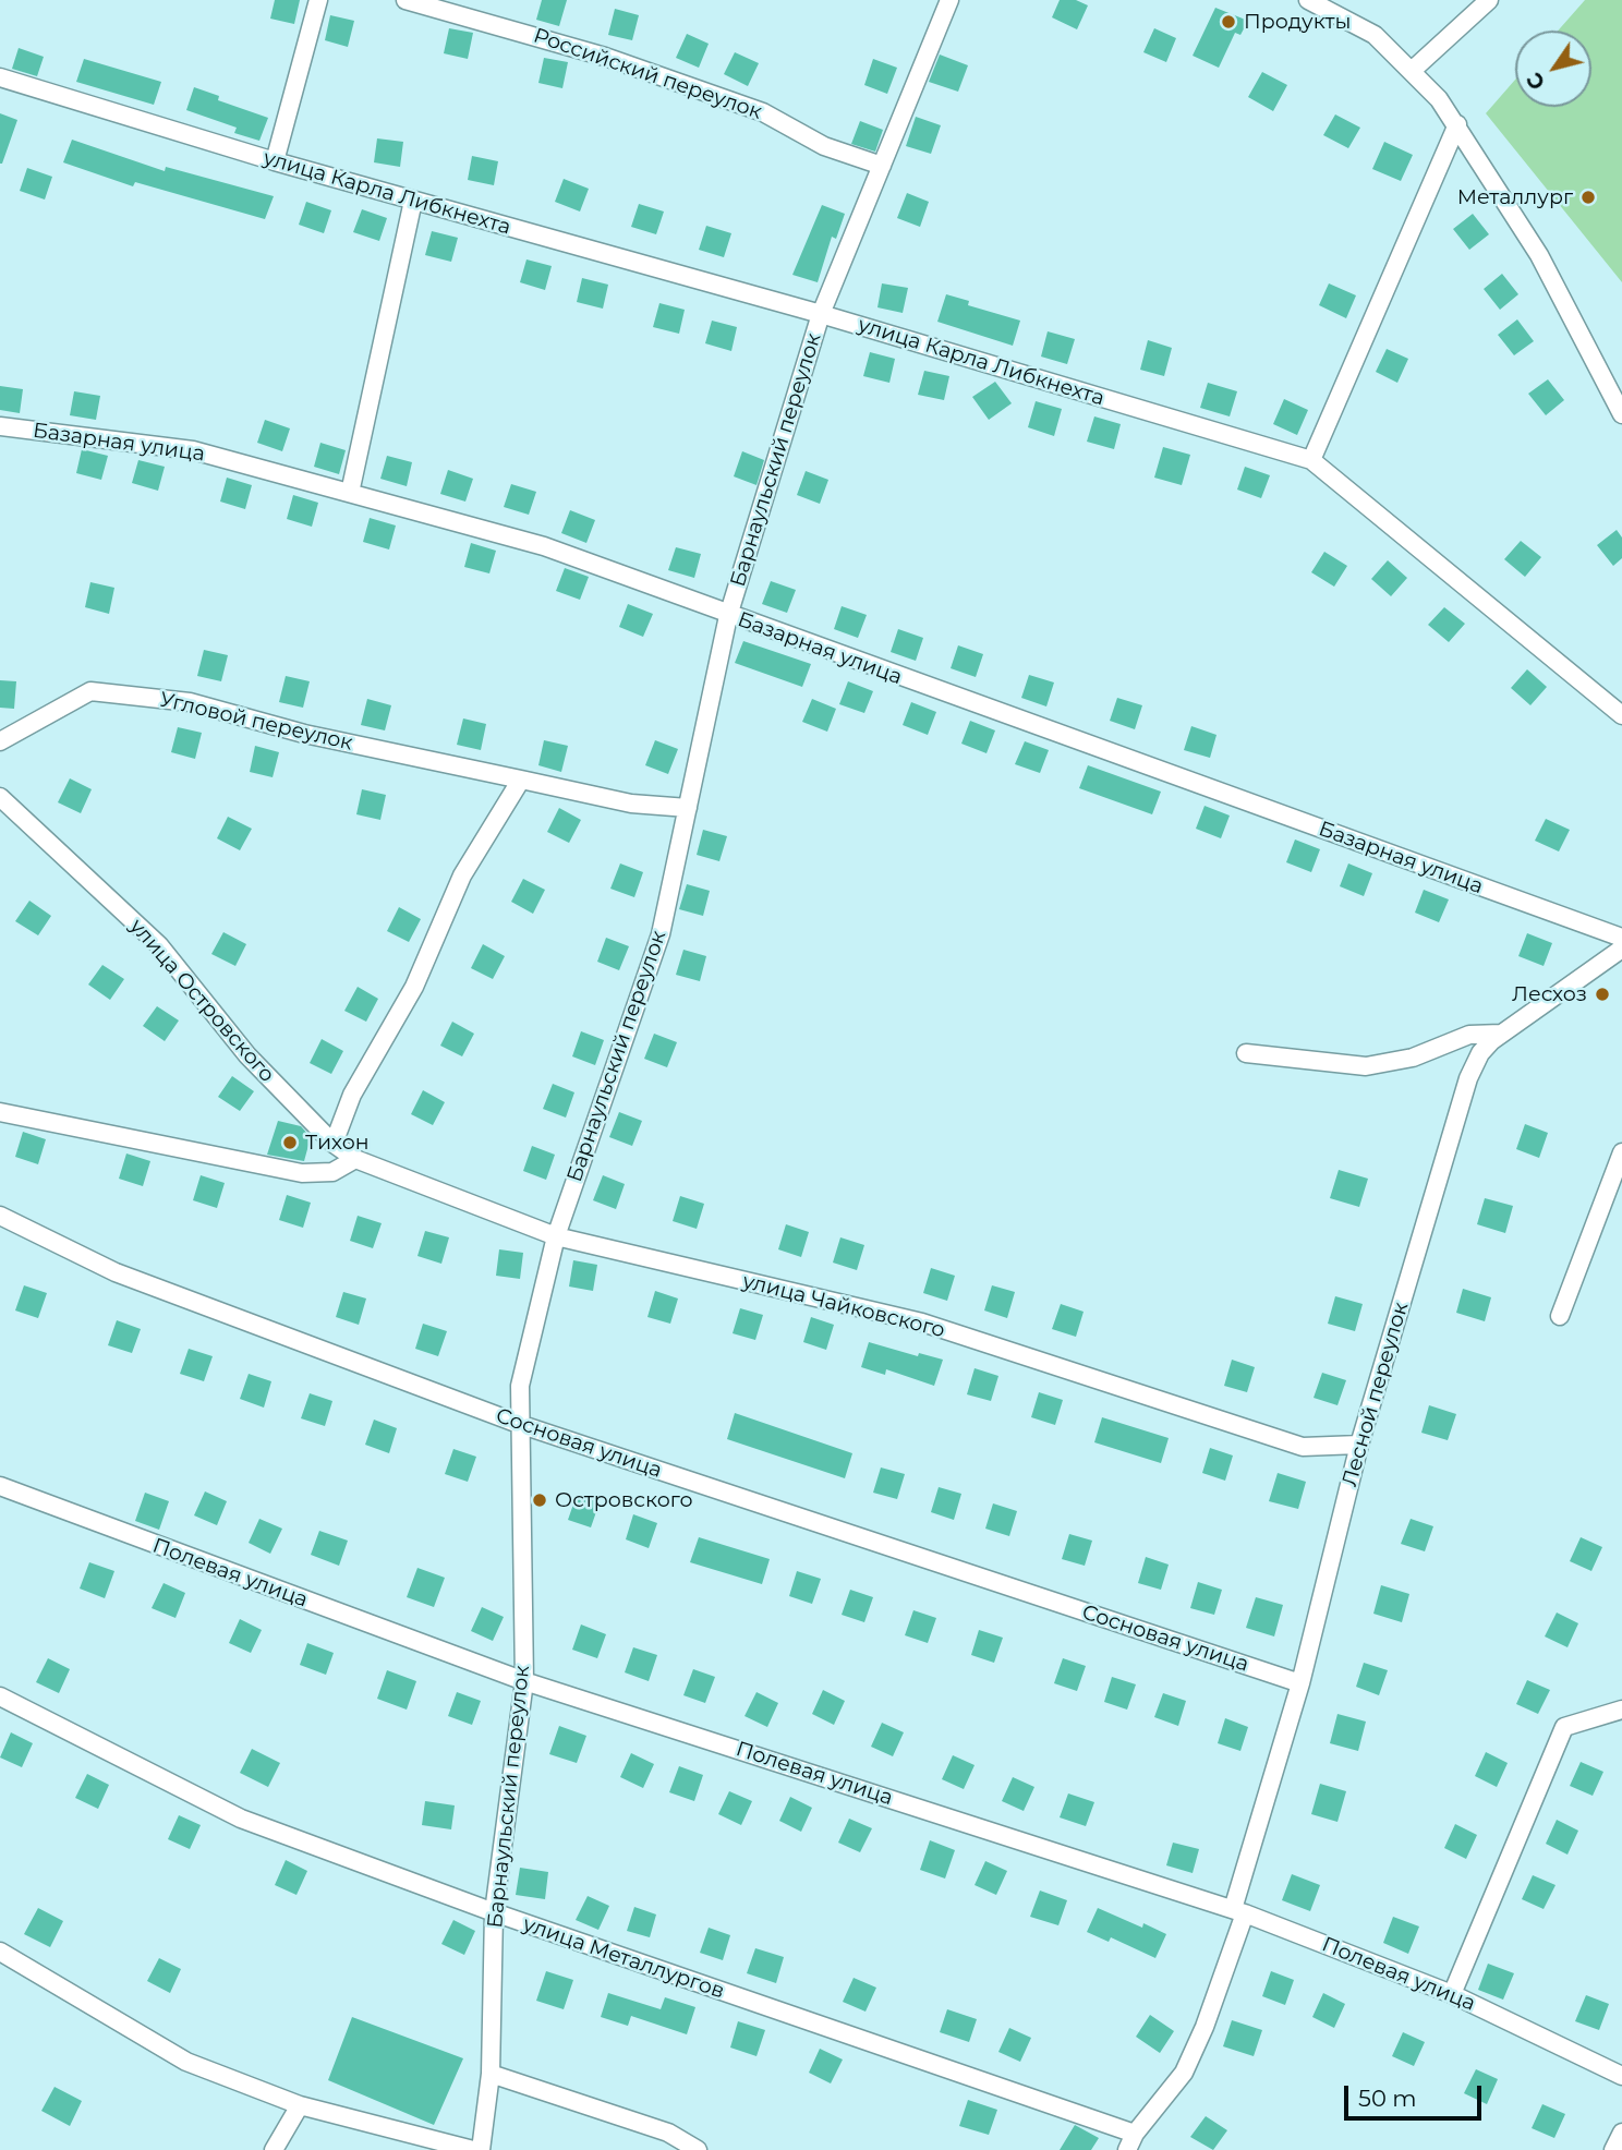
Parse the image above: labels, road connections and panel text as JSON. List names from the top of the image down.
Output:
{
  "streets": {
    "street": [
      "Российский переулок",
      "улица Карла Либкнехта",
      "Базарная улица",
      "Барнаульский переулок",
      "Угловой переулок",
      "улица Островского",
      "улица Чайковского",
      "Лесной переулок",
      "Сосновая улица",
      "Полевая улица",
      "улица Металлургов"
    ]
  },
  "crossings": [
    ["Российский переулок", "Барнаульский переулок"],
    ["улица Карла Либкнехта", "Барнаульский переулок"],
    ["Базарная улица", "Барнаульский переулок"],
    ["Барнаульский переулок", "Угловой переулок"],
    ["Барнаульский переулок", "улица Чайковского"],
    ["Барнаульский переулок", "Сосновая улица"],
    ["Барнаульский переулок", "Полевая улица"],
    ["Барнаульский переулок", "улица Металлургов"],
    ["улица Островского", "улица Чайковского"],
    ["улица Чайковского", "Лесной переулок"],
    ["Лесной переулок", "Сосновая улица"],
    ["Лесной переулок", "Полевая улица"],
    ["Лесной переулок", "улица Металлургов"]
  ],
  "places": [
    "Продукты",
    "Металлург",
    "Лесхоз",
    "Тихон",
    "Островского"
  ],
  "scale_bar": "50 m",
  "north": "bottom left"
}
